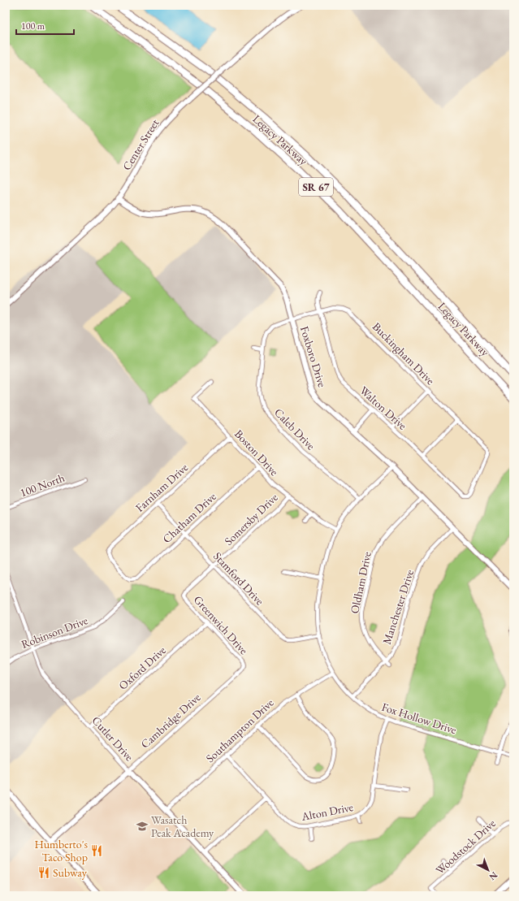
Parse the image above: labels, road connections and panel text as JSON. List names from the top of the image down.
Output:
{
  "streets": {
    "highway": ["Legacy Parkway", "SR 67"],
    "street": [
      "Center Street",
      "Buckingham Drive",
      "Foxboro Drive",
      "Walton Drive",
      "Caleb Drive",
      "Boston Drive",
      "100 North",
      "Farnham Drive",
      "Chatham Drive",
      "Somersby Drive",
      "Stamford Drive",
      "Oldham Drive",
      "Manchester Drive",
      "Greenwich Drive",
      "Robinson Drive",
      "Oxford Drive",
      "Fox Hollow Drive",
      "Cambridge Drive",
      "Southampton Drive",
      "Cutler Drive",
      "Alton Drive",
      "Woodstock Drive"
    ]
  },
  "crossings": [
    ["Center Street", "Foxboro Drive"],
    ["Buckingham Drive", "Foxboro Drive"],
    ["Buckingham Drive", "Walton Drive"],
    ["Buckingham Drive", "Caleb Drive"],
    ["Foxboro Drive", "Caleb Drive"],
    ["Foxboro Drive", "Oldham Drive"],
    ["Foxboro Drive", "Manchester Drive"],
    ["Foxboro Drive", "Fox Hollow Drive"],
    ["Caleb Drive", "Fox Hollow Drive"],
    ["Boston Drive", "Farnham Drive"],
    ["Boston Drive", "Chatham Drive"],
    ["Boston Drive", "Somersby Drive"],
    ["Boston Drive", "Fox Hollow Drive"],
    ["Farnham Drive", "Chatham Drive"],
    ["Farnham Drive", "Stamford Drive"],
    ["Chatham Drive", "Stamford Drive"],
    ["Somersby Drive", "Stamford Drive"],
    ["Somersby Drive", "Greenwich Drive"],
    ["Stamford Drive", "Fox Hollow Drive"],
    ["Oldham Drive", "Manchester Drive"],
    ["Manchester Drive", "Fox Hollow Drive"],
    ["Greenwich Drive", "Oxford Drive"],
    ["Greenwich Drive", "Cambridge Drive"],
    ["Robinson Drive", "Cutler Drive"],
    ["Oxford Drive", "Cutler Drive"],
    ["Fox Hollow Drive", "Southampton Drive"],
    ["Fox Hollow Drive", "Alton Drive"],
    ["Cambridge Drive", "Cutler Drive"],
    ["Southampton Drive", "Cutler Drive"],
    ["Southampton Drive", "Alton Drive"]
  ],
  "places": {
    "school or university": ["Wasatch Peak Academy"],
    "restaurant": ["Humberto's Taco Shop", "Subway"]
  },
  "scale_bar": "100 m",
  "north": "bottom right"
}
